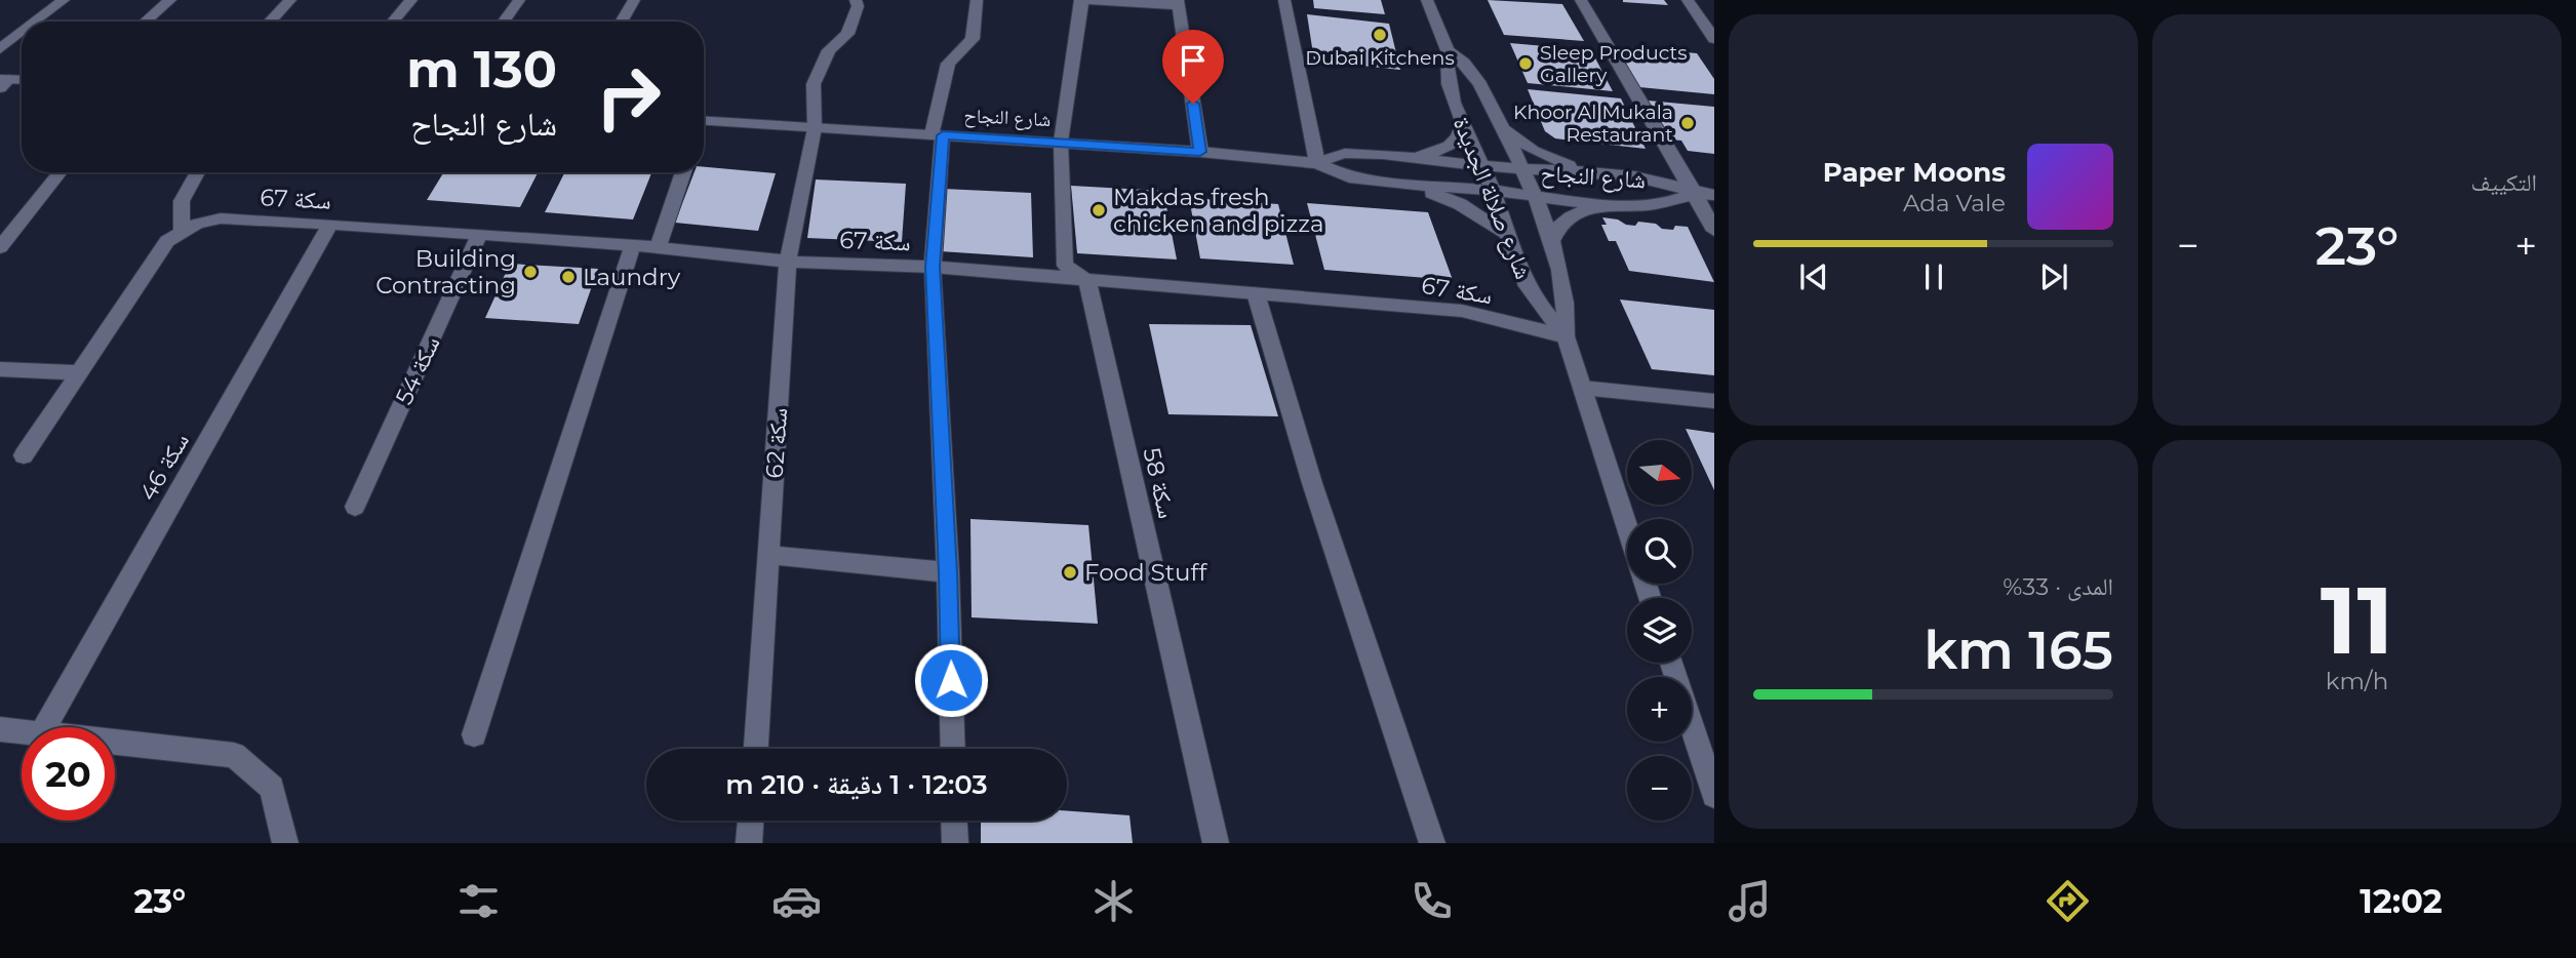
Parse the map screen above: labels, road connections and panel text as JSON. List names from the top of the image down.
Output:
{
  "streets": {
    "street": [
      "شارع النجاح",
      "شارع صلالة الجديدة",
      "سكة 67",
      "سكة 54",
      "سكة 62",
      "سكة 46",
      "سكة 58"
    ]
  },
  "crossings": [
    ["شارع النجاح", "شارع صلالة الجديدة"],
    ["شارع النجاح", "سكة 62"],
    ["شارع صلالة الجديدة", "سكة 67"],
    ["سكة 67", "سكة 54"],
    ["سكة 67", "سكة 62"],
    ["سكة 67", "سكة 46"],
    ["سكة 67", "سكة 58"]
  ],
  "places": [
    "Dubai Kitchens",
    "Sleep Products Gallery",
    "Khoor Al Mukala Restaurant",
    "Makdas fresh chicken and pizza",
    "Building Contracting",
    "Laundry",
    "Food Stuff"
  ],
  "north": "right",
  "page": {
    "tile": [
      "التكييف",
      ["11", "km/h"],
      ["المدى · 33%", "165 km"]
    ],
    "turn": ["130 m", "شارع النجاح"],
    "song": ["Paper Moons", "Ada Vale"],
    "heat": ["−", "23°", "+"],
    "map_buttons": ["+", "−"],
    "limit": "20",
    "trip": "12:03 · 1 دقيقة · 210 m",
    "tabs": ["12:02", "23°"]
  }
}
